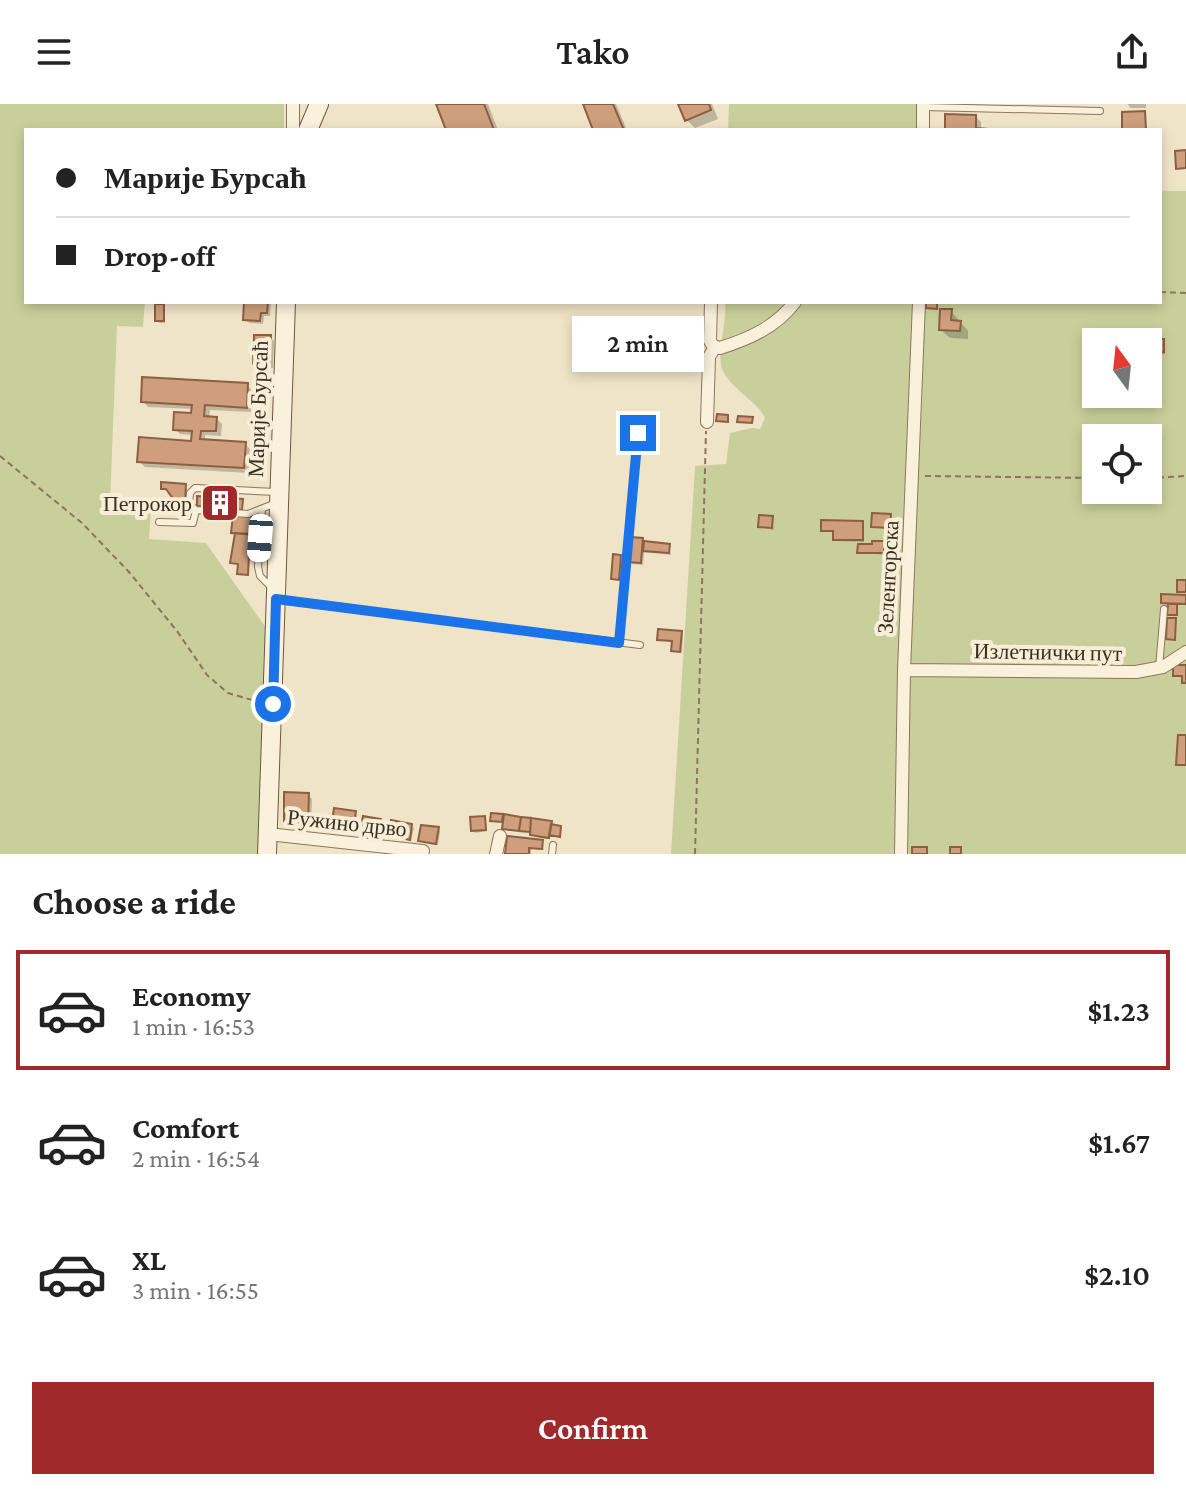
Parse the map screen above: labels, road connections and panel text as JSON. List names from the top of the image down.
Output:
{
  "streets": {
    "street": [
      "Марије Бурсаћ",
      "Зеленгорска",
      "Излетнички пут",
      "Ружино дрво"
    ]
  },
  "crossings": [
    ["Марије Бурсаћ", "Ружино дрво"],
    ["Зеленгорска", "Излетнички пут"]
  ],
  "places": {
    "building": ["Петрокор"]
  },
  "north": "top",
  "page": {
    "header": "Tako",
    "banner": ["Марије Бурсаћ", "Drop-off"],
    "bubble": "2 min",
    "heading": "Choose a ride",
    "list": [
      {
        "name": "Economy",
        "note": "1 min · 16:53",
        "value": "$1.23"
      },
      {
        "name": "Comfort",
        "note": "2 min · 16:54",
        "value": "$1.67"
      },
      {
        "name": "XL",
        "note": "3 min · 16:55",
        "value": "$2.10"
      }
    ],
    "buttons": "Confirm"
  }
}
